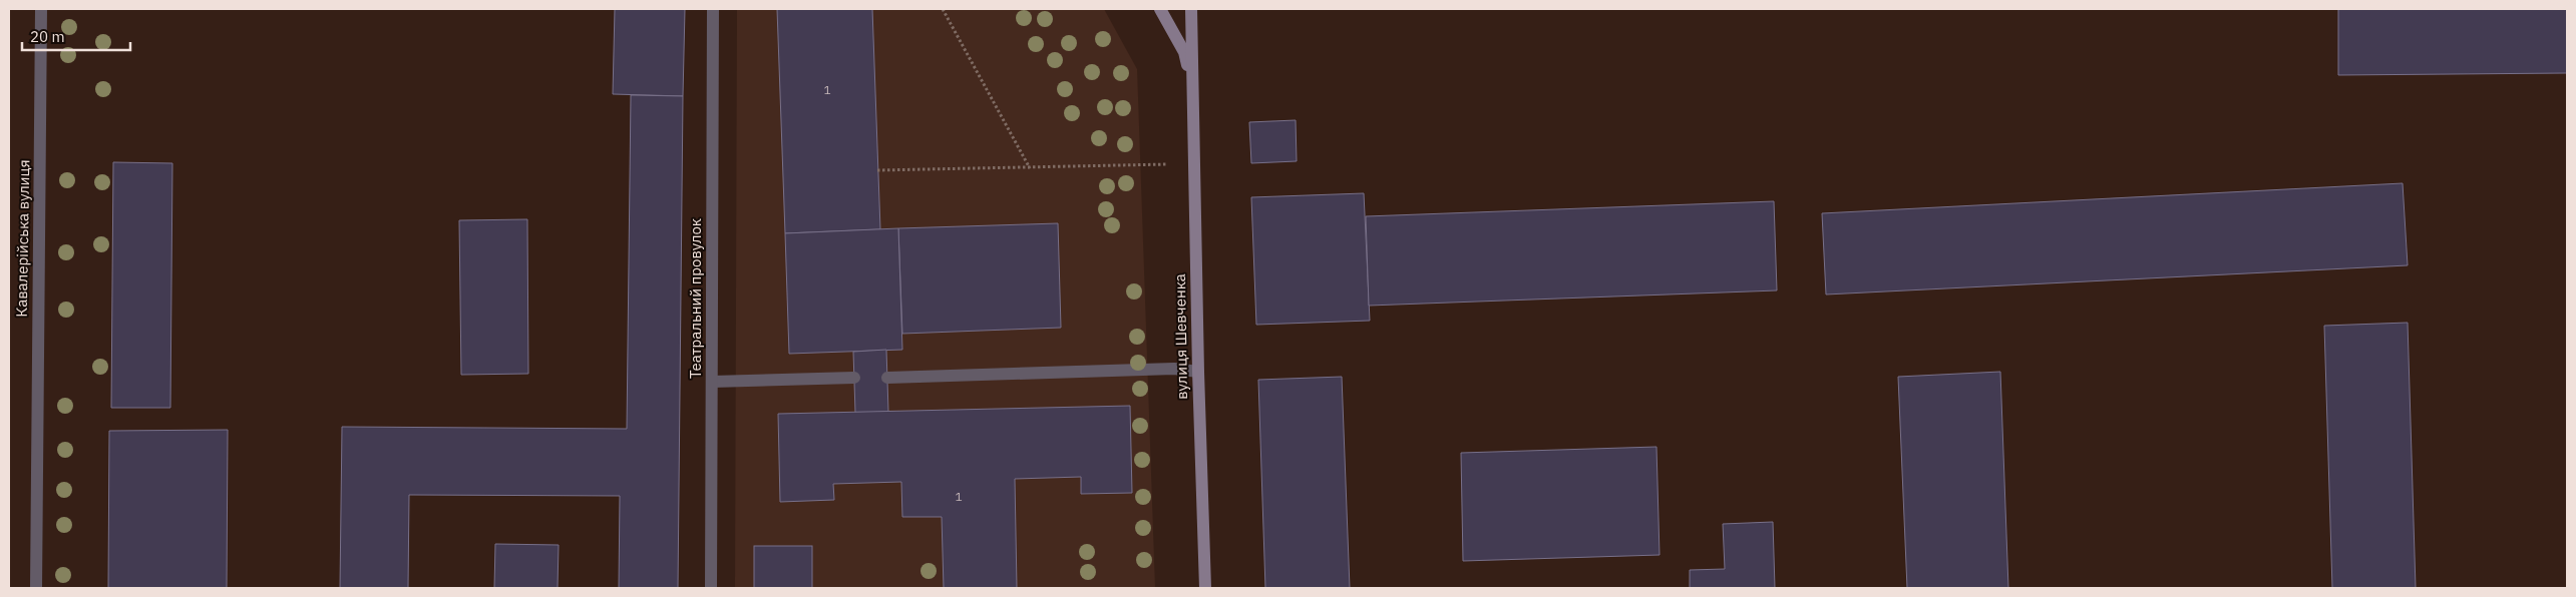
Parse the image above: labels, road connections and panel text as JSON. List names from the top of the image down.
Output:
{
  "streets": {
    "main road": ["вулиця Шевченка"],
    "street": ["Кавалерійська вулиця", "Театральний провулок"]
  },
  "house_numbers": ["1", "1"],
  "scale_bar": "20 m"
}
